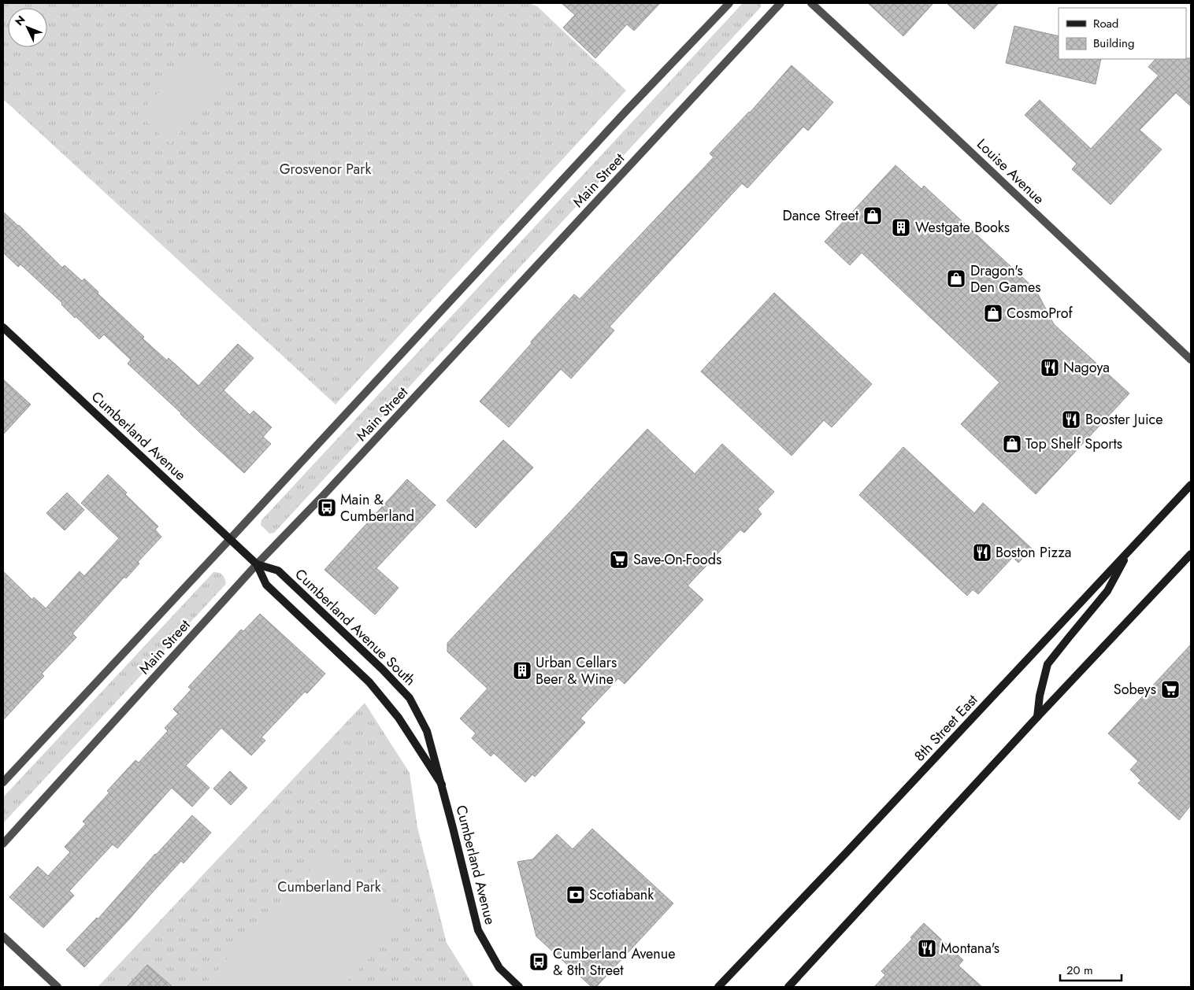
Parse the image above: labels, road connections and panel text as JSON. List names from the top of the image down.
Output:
{
  "streets": {
    "main road": ["Cumberland Avenue", "Cumberland Avenue South", "8th Street East"],
    "street": ["Louise Avenue", "Main Street"]
  },
  "crossings": [
    ["Main Street", "Cumberland Avenue"],
    ["Main Street", "Cumberland Avenue South"],
    ["Cumberland Avenue", "Cumberland Avenue South"]
  ],
  "parks": ["Grosvenor Park", "Cumberland Park"],
  "places": {
    "shop": [
      "Dance Street",
      "Dragon's Den Games",
      "CosmoProf",
      "Top Shelf Sports"
    ],
    "building": ["Westgate Books", "Urban Cellars Beer & Wine"],
    "restaurant": [
      "Nagoya",
      "Booster Juice",
      "Boston Pizza",
      "Montana's"
    ],
    "bus stop": ["Main & Cumberland", "Cumberland Avenue & 8th Street"],
    "supermarket": ["Save-On-Foods", "Sobeys"],
    "bank": ["Scotiabank"]
  },
  "legend": ["Road", "Building"],
  "scale_bar": "20 m",
  "north": "top left"
}
